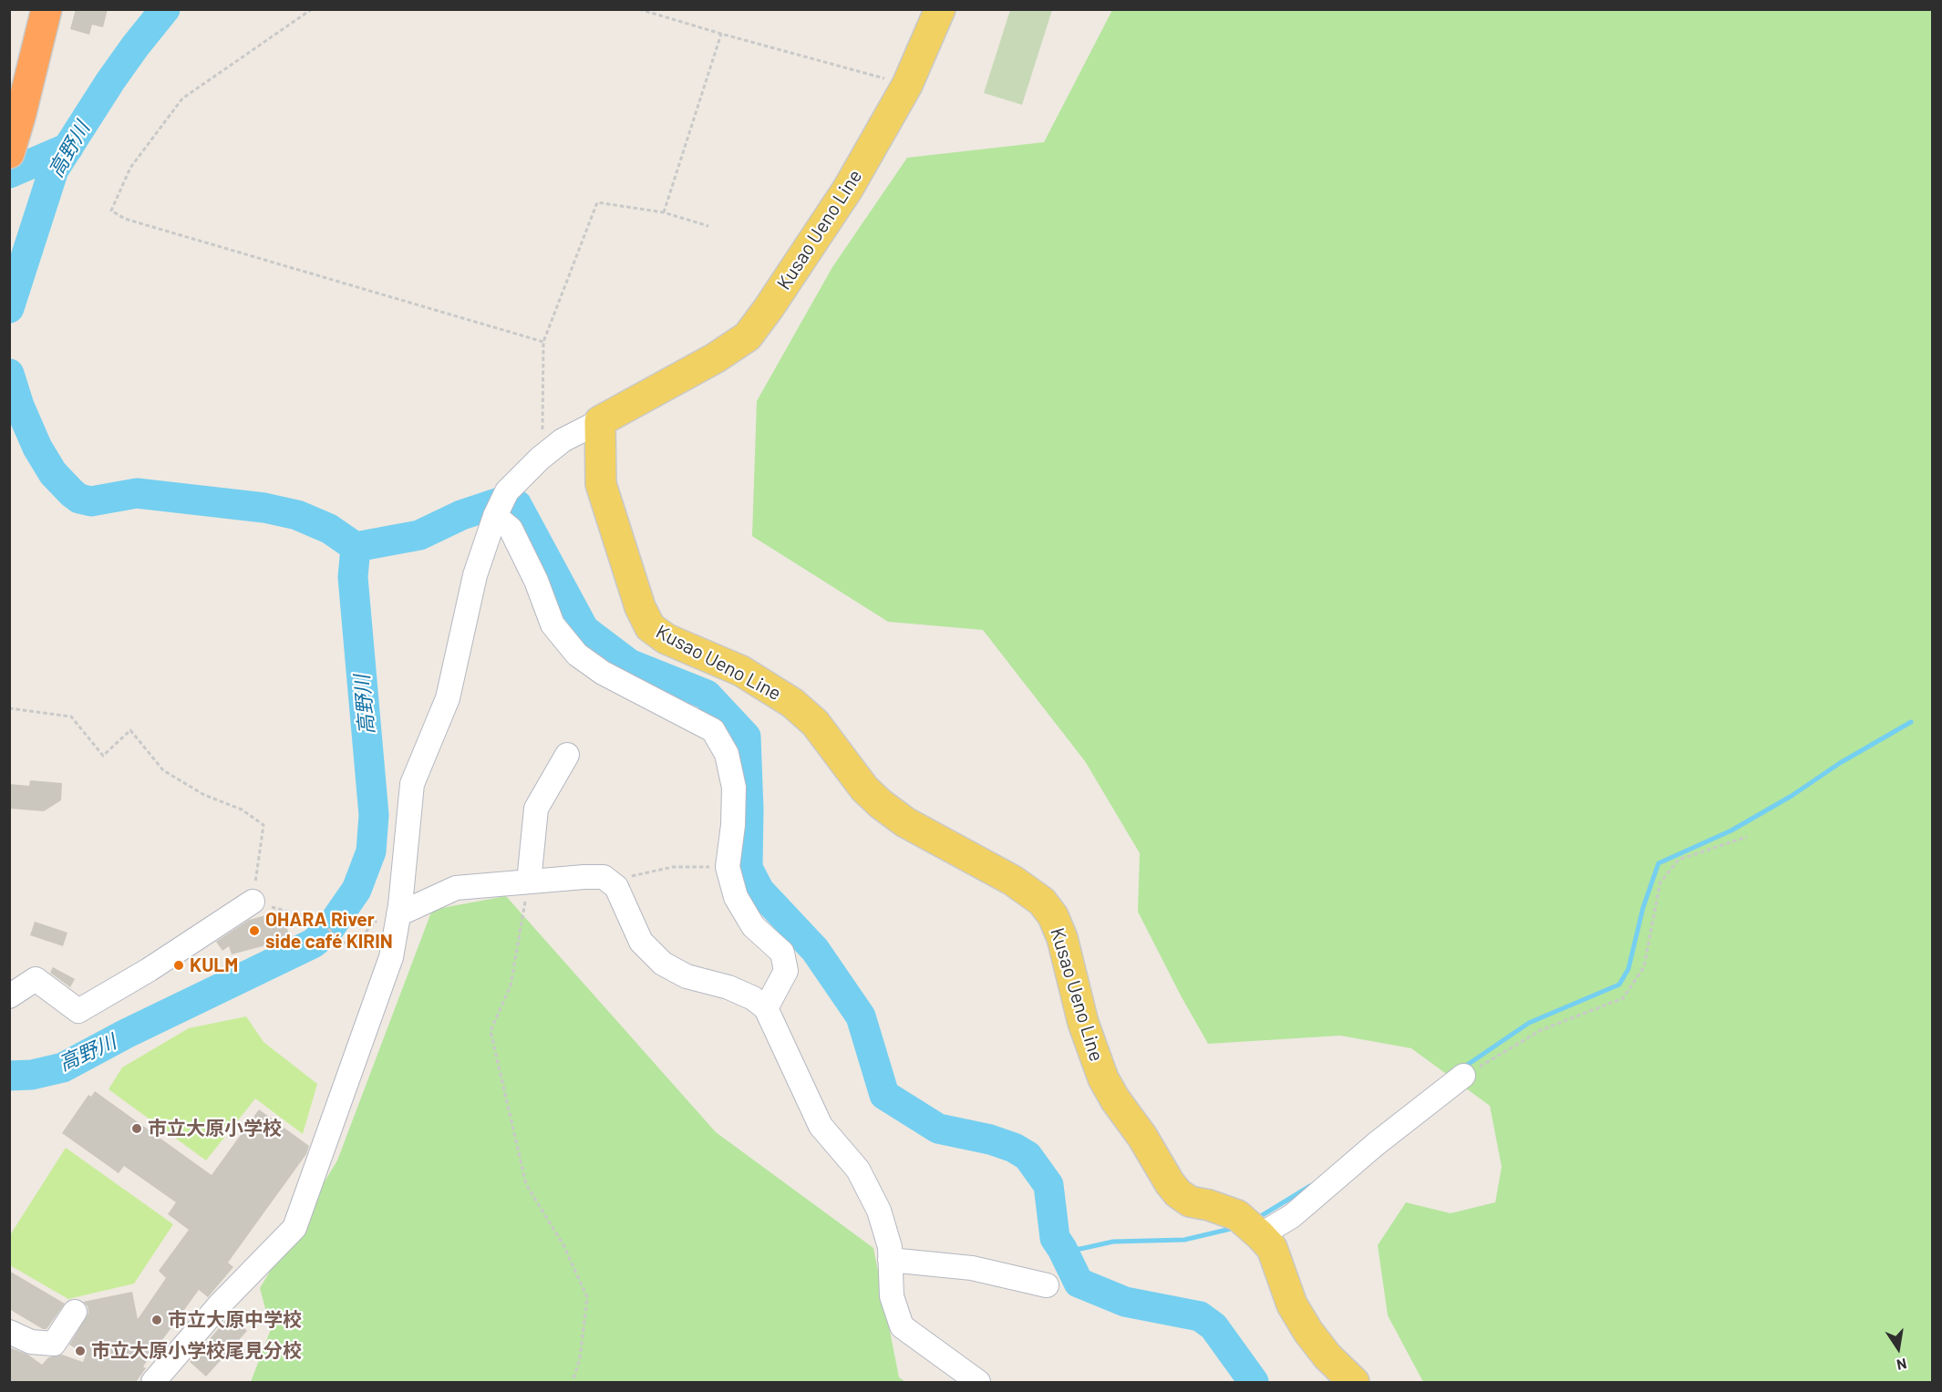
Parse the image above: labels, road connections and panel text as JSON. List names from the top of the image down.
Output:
{
  "streets": {
    "main road": ["Kusao Ueno Line"]
  },
  "water": ["高野川"],
  "places": [
    "OHARA River side café KIRIN",
    "KULM",
    "市立大原小学校",
    "市立大原中学校",
    "市立大原小学校尾見分校"
  ],
  "north": "bottom"
}
